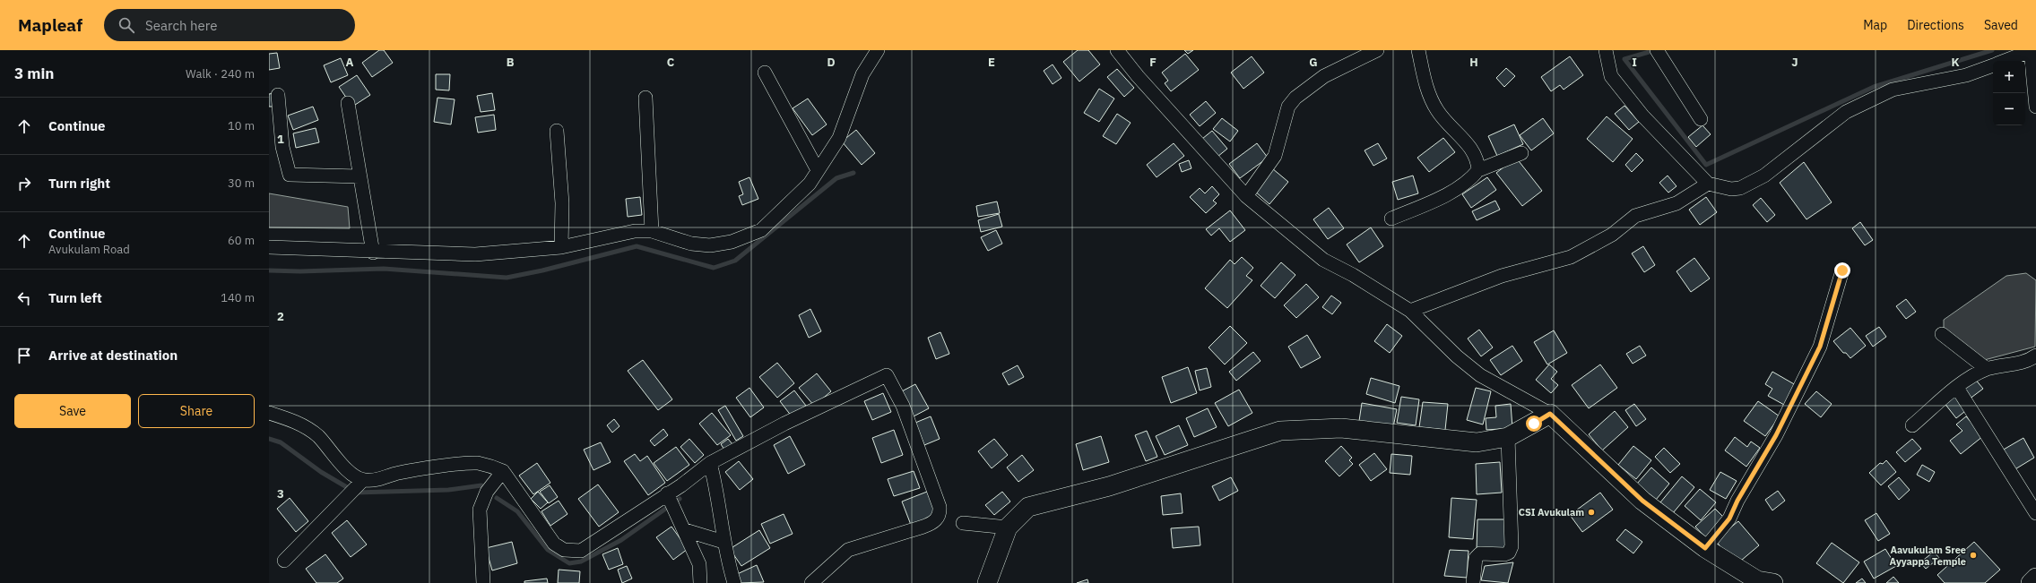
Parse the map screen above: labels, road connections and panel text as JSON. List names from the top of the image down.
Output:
{
  "places": ["CSI Avukulam", "Aavukulam Sree Ayyappa Temple"],
  "page": {
    "header": "Mapleaf",
    "search": "Search here",
    "nav": ["Map", "Directions", "Saved"],
    "heading": ["3 min", "Walk · 240 m"],
    "map_buttons": ["+", "−"],
    "list": [
      ["Continue", "10 m"],
      ["Turn right", "30 m"],
      ["Continue", "Avukulam Road", "60 m"],
      ["Turn left", "140 m"],
      "Arrive at destination"
    ],
    "buttons": ["Save", "Share"]
  },
  "grid": {
    "columns": [
      "A",
      "B",
      "C",
      "D",
      "E",
      "F",
      "G",
      "H",
      "I",
      "J",
      "K"
    ],
    "rows": ["1", "2", "3"]
  }
}
